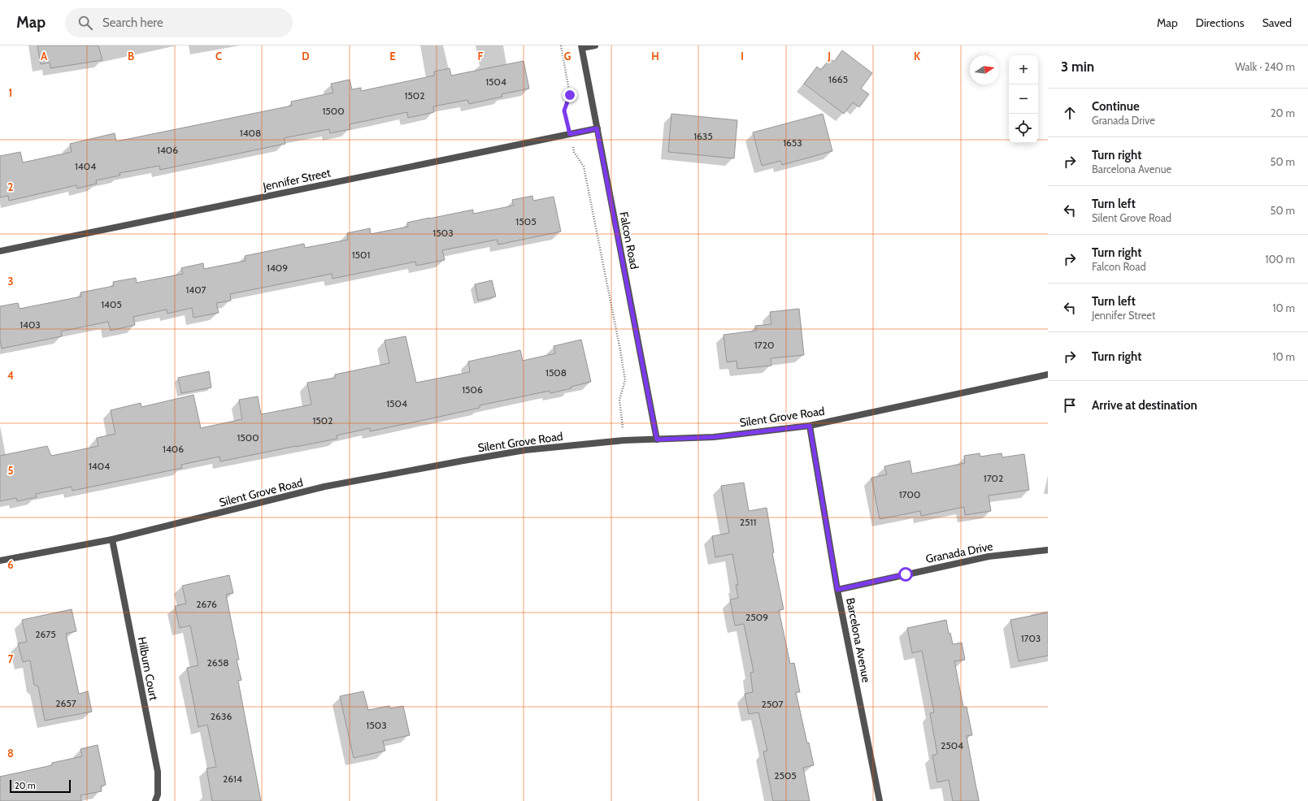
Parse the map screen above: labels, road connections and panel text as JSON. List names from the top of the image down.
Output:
{
  "streets": {
    "street": [
      "Jennifer Street",
      "Falcon Road",
      "Silent Grove Road",
      "Granada Drive",
      "Barcelona Avenue",
      "Hilburn Court"
    ]
  },
  "crossings": [
    ["Jennifer Street", "Falcon Road"],
    ["Falcon Road", "Silent Grove Road"],
    ["Silent Grove Road", "Barcelona Avenue"],
    ["Silent Grove Road", "Hilburn Court"],
    ["Granada Drive", "Barcelona Avenue"]
  ],
  "house_numbers": [
    "1665",
    "1504",
    "1502",
    "1500",
    "1408",
    "1635",
    "1653",
    "1406",
    "1404",
    "1505",
    "1503",
    "1501",
    "1409",
    "1407",
    "1405",
    "1403",
    "1720",
    "1508",
    "1506",
    "1504",
    "1502",
    "1500",
    "1406",
    "1404",
    "1702",
    "1700",
    "2511",
    "2676",
    "2509",
    "2675",
    "1703",
    "2658",
    "2657",
    "2507",
    "2636",
    "1503",
    "2504",
    "2505",
    "2614"
  ],
  "scale_bar": "20 m",
  "north": "right",
  "page": {
    "header": "Map",
    "search": "Search here",
    "nav": ["Map", "Directions", "Saved"],
    "heading": ["3 min", "Walk · 240 m"],
    "map_buttons": ["+", "−"],
    "list": [
      ["Continue", "Granada Drive", "20 m"],
      ["Turn right", "Barcelona Avenue", "50 m"],
      ["Turn left", "Silent Grove Road", "50 m"],
      ["Turn right", "Falcon Road", "100 m"],
      ["Turn left", "Jennifer Street", "10 m"],
      ["Turn right", "10 m"],
      "Arrive at destination"
    ],
    "scale": "20 m"
  },
  "grid": {
    "columns": [
      "A",
      "B",
      "C",
      "D",
      "E",
      "F",
      "G",
      "H",
      "I",
      "J",
      "K"
    ],
    "rows": [
      "1",
      "2",
      "3",
      "4",
      "5",
      "6",
      "7",
      "8"
    ]
  }
}
